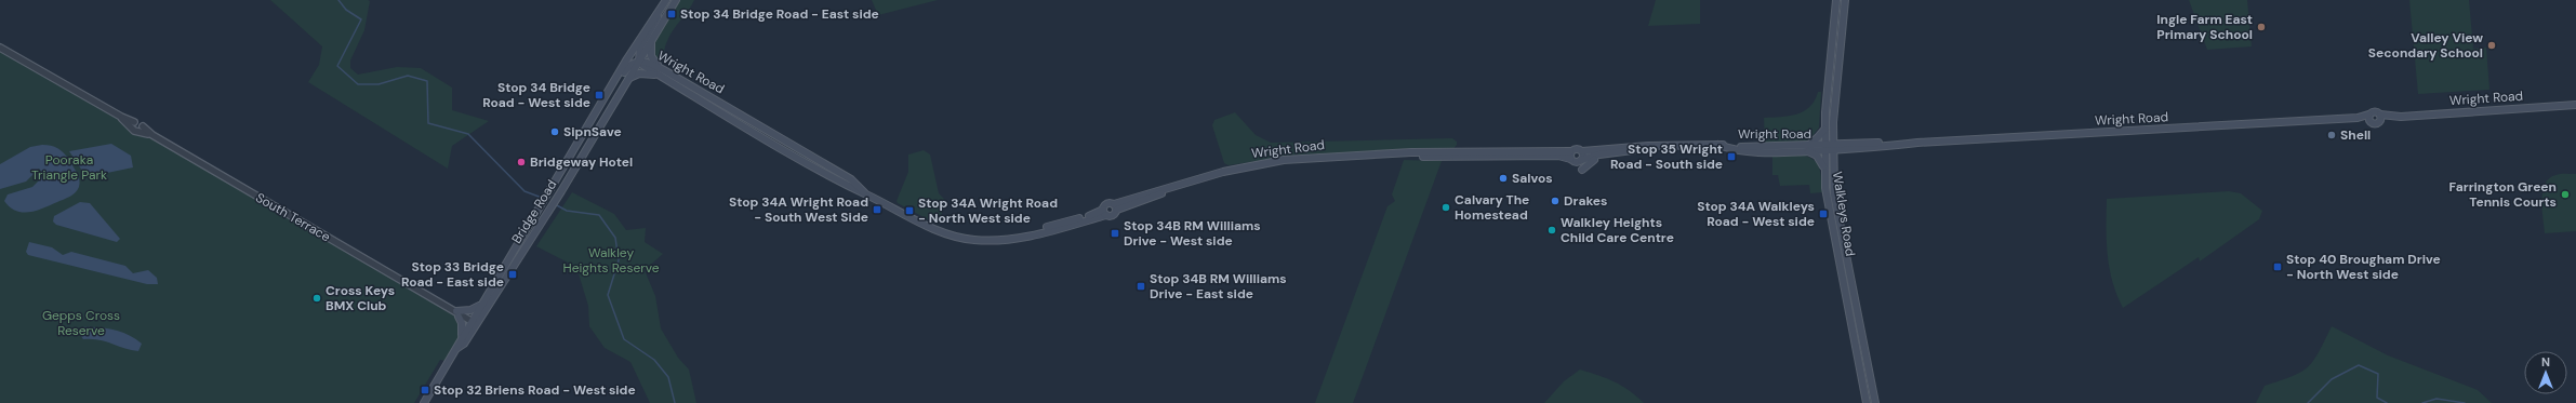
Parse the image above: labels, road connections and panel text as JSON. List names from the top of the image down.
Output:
{
  "streets": {
    "main road": ["Wright Road", "Bridge Road", "Walkleys Road"],
    "street": ["South Terrace"]
  },
  "crossings": [
    ["Wright Road", "Bridge Road"],
    ["Wright Road", "Walkleys Road"],
    ["Bridge Road", "South Terrace"]
  ],
  "parks": ["Pooraka Triangle Park", "Walkley Heights Reserve", "Gepps Cross Reserve"],
  "places": {
    "transit": [
      "Stop 34 Bridge Road - East side",
      "Stop 34 Bridge Road - West side",
      "Stop 35 Wright Road - South side",
      "Stop 34A Wright Road - South West Side",
      "Stop 34A Wright Road - North West side",
      "Stop 34A Walkleys Road - West side",
      "Stop 34B RM Williams Drive - West side",
      "Stop 40 Brougham Drive - North West side",
      "Stop 33 Bridge Road - East side",
      "Stop 34B RM Williams Drive - East side",
      "Stop 32 Briens Road - West side"
    ],
    "other": [
      "Ingle Farm East Primary School",
      "Valley View Secondary School",
      "SipnSave",
      "Shell",
      "Bridgeway Hotel",
      "Salvos",
      "Farrington Green Tennis Courts",
      "Drakes",
      "Calvary The Homestead",
      "Walkley Heights Child Care Centre",
      "Cross Keys BMX Club"
    ]
  },
  "north": "top"
}
